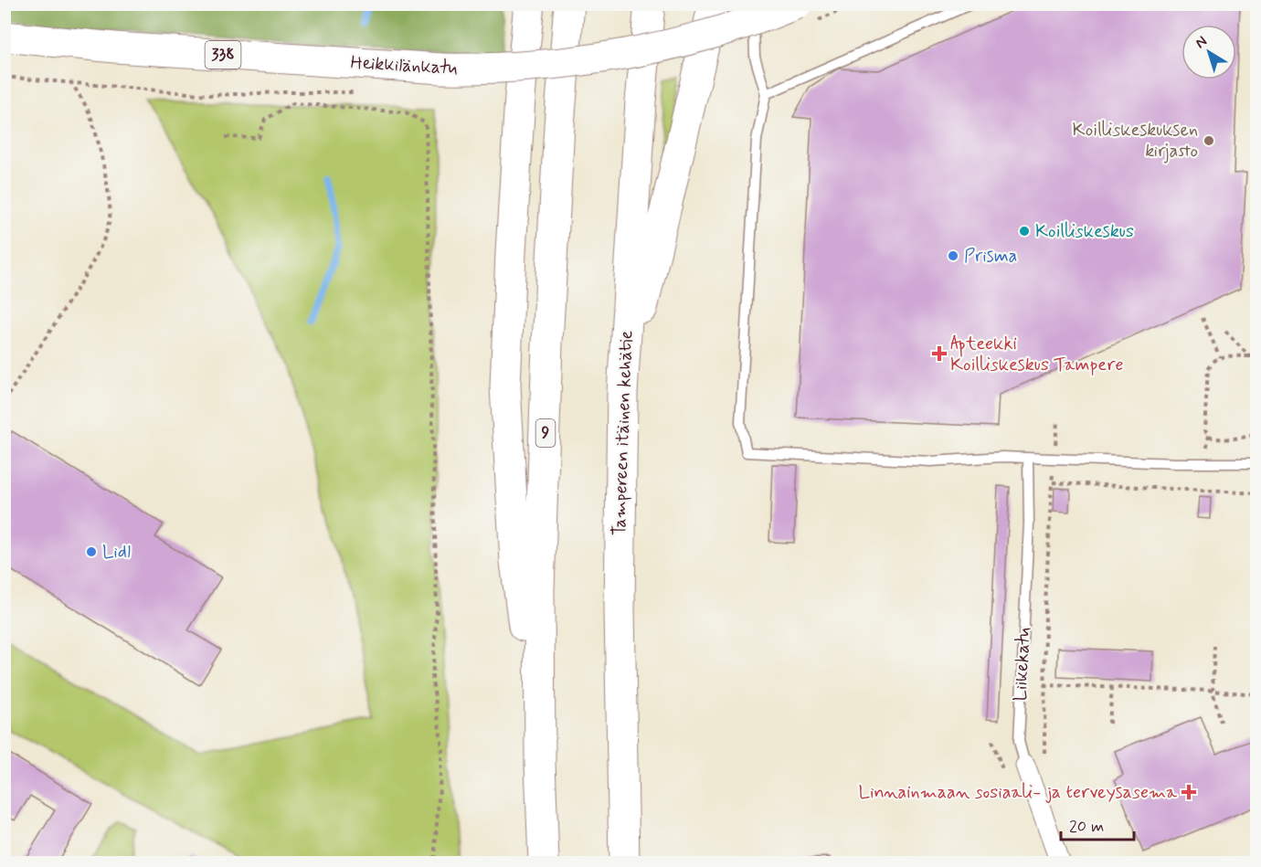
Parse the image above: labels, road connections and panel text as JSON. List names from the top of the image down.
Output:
{
  "streets": {
    "main road": [
      "338",
      "Heikkilänkatu",
      "9",
      "Tampereen itäinen kehätie"
    ],
    "street": ["Liikekatu"]
  },
  "places": {
    "other": [
      "Koilliskeskuksen kirjasto",
      "Koilliskeskus",
      "Prisma",
      "Lidl"
    ],
    "health": ["Apteekki Koilliskeskus Tampere", "Linnainmaan sosiaali- ja terveysasema"]
  },
  "scale_bar": "20 m",
  "north": "top left"
}
